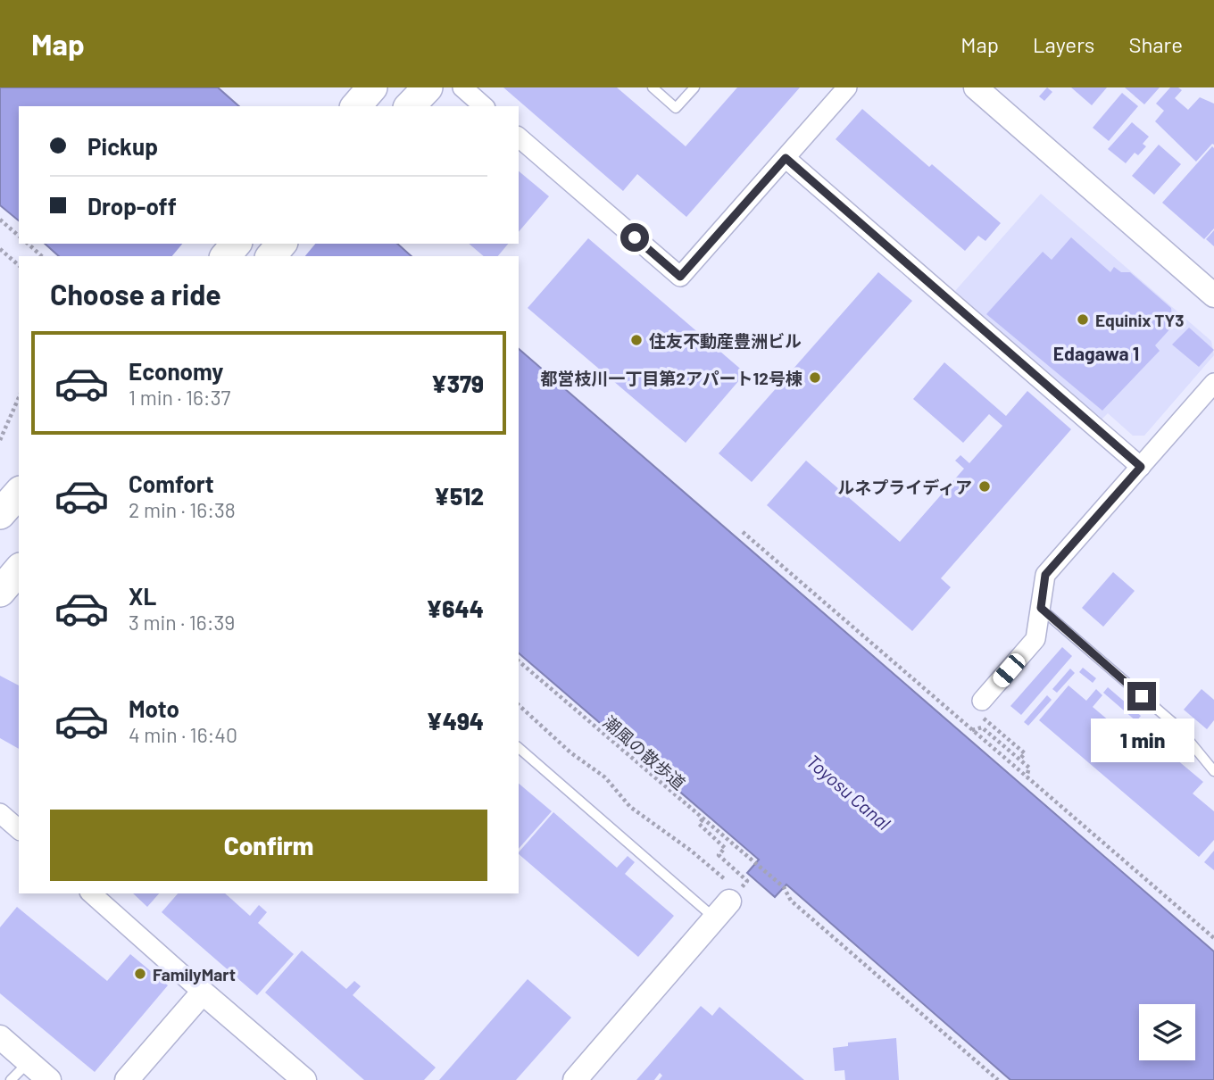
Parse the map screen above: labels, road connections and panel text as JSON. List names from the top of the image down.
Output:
{
  "streets": {
    "path": ["潮風の散歩道"]
  },
  "districts": ["Edagawa 1"],
  "water": ["Toyosu Canal"],
  "places": [
    "Equinix TY3",
    "住友不動産豊洲ビル",
    "都営枝川一丁目第2アパート12号棟",
    "ルネプライディア",
    "FamilyMart"
  ],
  "page": {
    "header": "Map",
    "nav": ["Map", "Layers", "Share"],
    "banner": ["Pickup", "Drop-off"],
    "heading": "Choose a ride",
    "list": [
      {
        "name": "Economy",
        "note": "1 min · 16:37",
        "value": "¥379"
      },
      {
        "name": "Comfort",
        "note": "2 min · 16:38",
        "value": "¥512"
      },
      {
        "name": "XL",
        "note": "3 min · 16:39",
        "value": "¥644"
      },
      {
        "name": "Moto",
        "note": "4 min · 16:40",
        "value": "¥494"
      }
    ],
    "bubble": "1 min",
    "buttons": "Confirm"
  }
}
